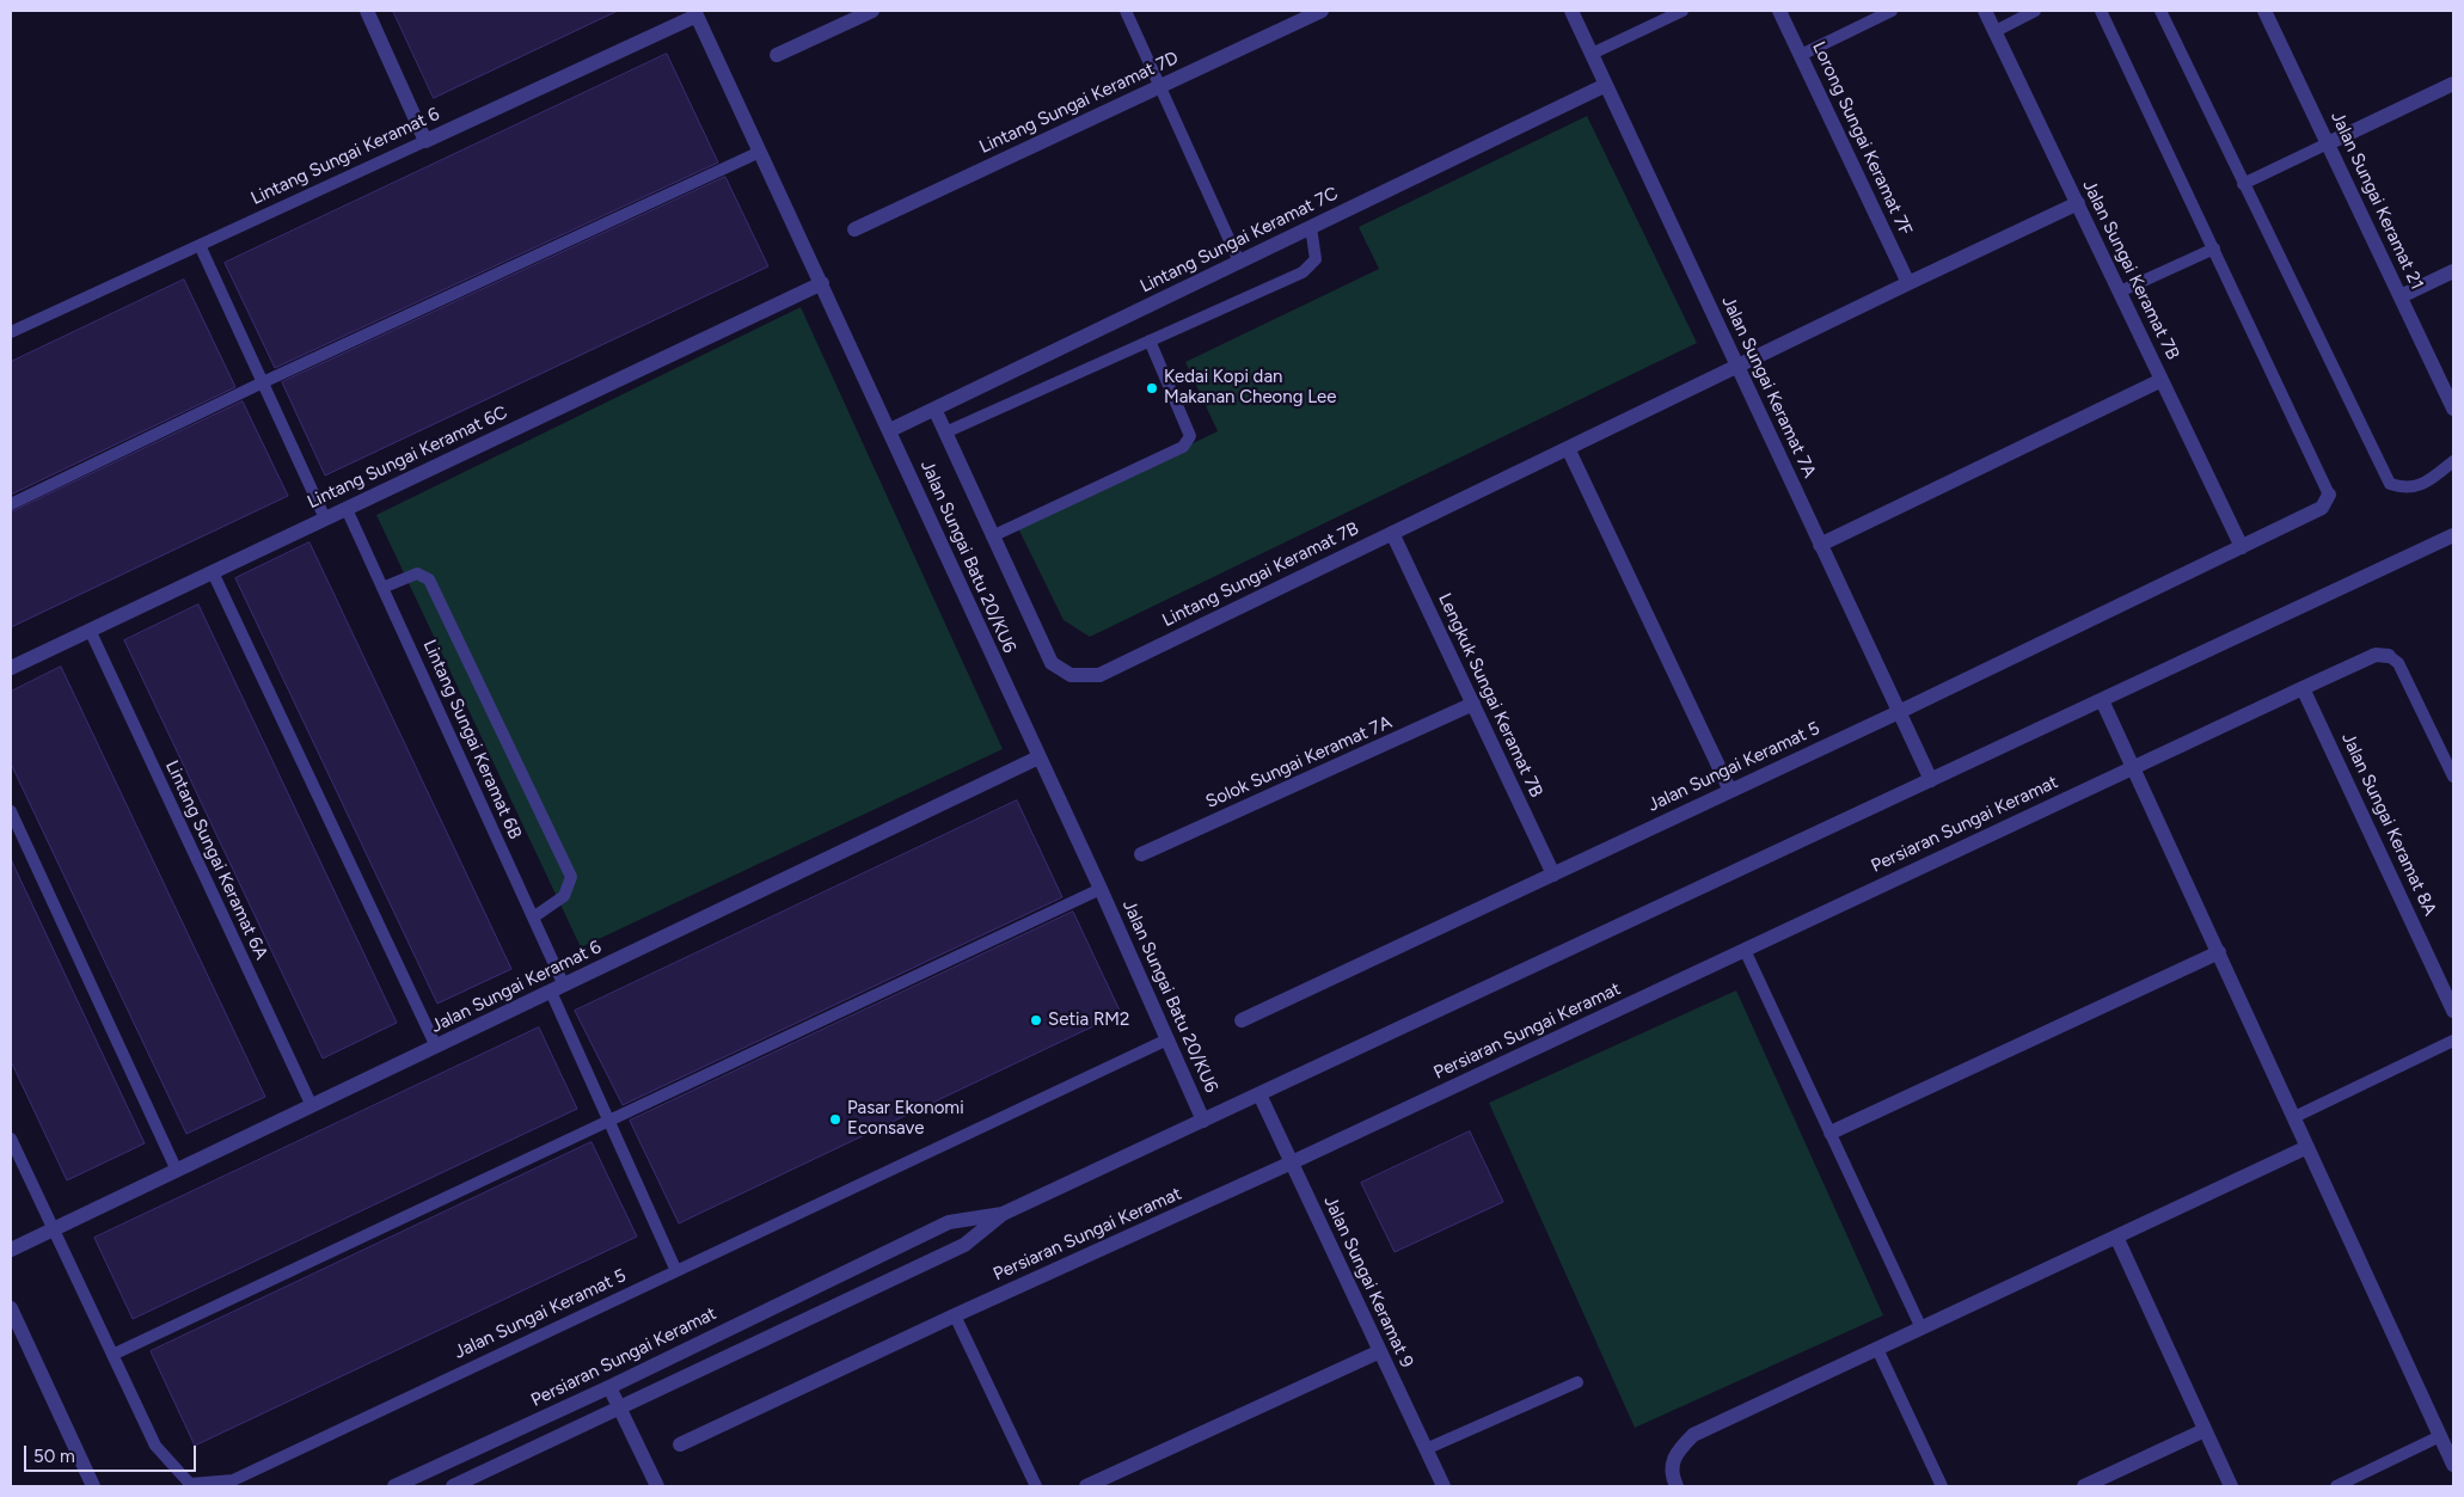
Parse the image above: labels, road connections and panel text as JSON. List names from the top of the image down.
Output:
{
  "streets": {
    "street": [
      "Lintang Sungai Keramat 7D",
      "Lorong Sungai Keramat 7F",
      "Lintang Sungai Keramat 6",
      "Jalan Sungai Keramat 21",
      "Lintang Sungai Keramat 7C",
      "Jalan Sungai Keramat 7B",
      "Jalan Sungai Keramat 7A",
      "Lintang Sungai Keramat 6C",
      "Jalan Sungai Batu 20/KU6",
      "Lintang Sungai Keramat 7B",
      "Lengkuk Sungai Keramat 7B",
      "Solok Sungai Keramat 7A",
      "Jalan Sungai Keramat 5",
      "Persiaran Sungai Keramat",
      "Jalan Sungai Keramat 8A",
      "Jalan Sungai Keramat 6",
      "Jalan Sungai Keramat 9"
    ],
    "lane": ["Lintang Sungai Keramat 6B", "Lintang Sungai Keramat 6A"]
  },
  "crossings": [
    ["Lorong Sungai Keramat 7F", "Lintang Sungai Keramat 7B"],
    ["Lintang Sungai Keramat 6", "Jalan Sungai Batu 20/KU6"],
    ["Lintang Sungai Keramat 7C", "Jalan Sungai Keramat 7A"],
    ["Lintang Sungai Keramat 7C", "Jalan Sungai Batu 20/KU6"],
    ["Lintang Sungai Keramat 7C", "Lintang Sungai Keramat 7B"],
    ["Jalan Sungai Keramat 7B", "Lintang Sungai Keramat 7B"],
    ["Jalan Sungai Keramat 7B", "Jalan Sungai Keramat 5"],
    ["Jalan Sungai Keramat 7A", "Lintang Sungai Keramat 7B"],
    ["Jalan Sungai Keramat 7A", "Jalan Sungai Keramat 5"],
    ["Jalan Sungai Keramat 7A", "Persiaran Sungai Keramat"],
    ["Lintang Sungai Keramat 6C", "Jalan Sungai Batu 20/KU6"],
    ["Lintang Sungai Keramat 6C", "Lintang Sungai Keramat 6B"],
    ["Lintang Sungai Keramat 6C", "Lintang Sungai Keramat 6A"],
    ["Jalan Sungai Batu 20/KU6", "Jalan Sungai Keramat 5"],
    ["Jalan Sungai Batu 20/KU6", "Persiaran Sungai Keramat"],
    ["Jalan Sungai Batu 20/KU6", "Jalan Sungai Keramat 6"],
    ["Lintang Sungai Keramat 7B", "Lengkuk Sungai Keramat 7B"],
    ["Lengkuk Sungai Keramat 7B", "Solok Sungai Keramat 7A"],
    ["Lengkuk Sungai Keramat 7B", "Jalan Sungai Keramat 5"],
    ["Lintang Sungai Keramat 6B", "Jalan Sungai Keramat 5"],
    ["Lintang Sungai Keramat 6B", "Jalan Sungai Keramat 6"],
    ["Jalan Sungai Keramat 5", "Jalan Sungai Keramat 6"],
    ["Persiaran Sungai Keramat", "Jalan Sungai Keramat 8A"],
    ["Persiaran Sungai Keramat", "Jalan Sungai Keramat 9"],
    ["Lintang Sungai Keramat 6A", "Jalan Sungai Keramat 6"]
  ],
  "places": ["Kedai Kopi dan Makanan Cheong Lee", "Setia RM2", "Pasar Ekonomi Econsave"],
  "scale_bar": "50 m"
}
